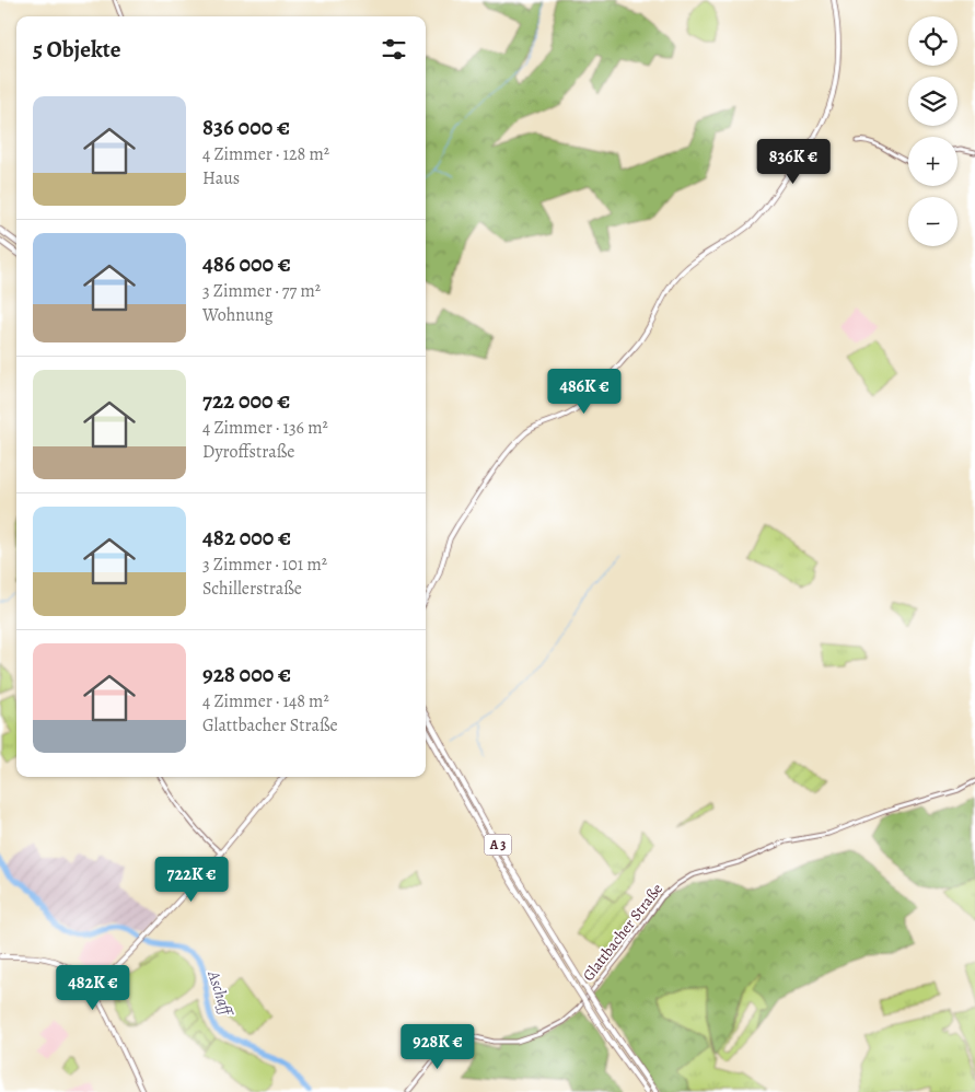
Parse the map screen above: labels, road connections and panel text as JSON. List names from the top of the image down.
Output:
{
  "streets": {
    "highway": ["A 3"],
    "street": ["Glattbacher Straße"]
  },
  "water": ["Aschaff"],
  "page": {
    "map_buttons": ["+", "−"],
    "heading": "5 Objekte",
    "list": [
      {
        "name": "836 000 €",
        "note": "4 Zimmer · 128 m² · Haus"
      },
      {
        "name": "486 000 €",
        "note": "3 Zimmer · 77 m² · Wohnung"
      },
      {
        "name": "722 000 €",
        "note": "4 Zimmer · 136 m² · Dyroffstraße"
      },
      {
        "name": "482 000 €",
        "note": "3 Zimmer · 101 m² · Schillerstraße"
      },
      {
        "name": "928 000 €",
        "note": "4 Zimmer · 148 m² · Glattbacher Straße"
      }
    ],
    "price": [
      "836K €",
      "486K €",
      "722K €",
      "482K €",
      "928K €"
    ]
  }
}
